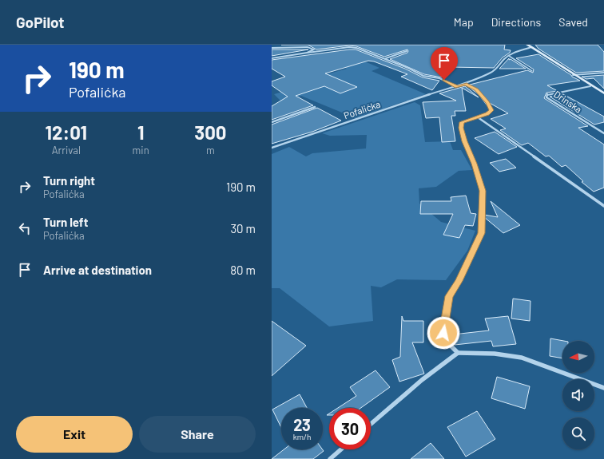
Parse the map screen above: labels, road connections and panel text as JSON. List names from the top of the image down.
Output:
{
  "streets": {
    "street": ["Drinska", "Pofalićka"]
  },
  "north": "left",
  "page": {
    "header": "GoPilot",
    "nav": ["Map", "Directions", "Saved"],
    "turn": ["190 m", "Pofalićka"],
    "eta": [
      "12:01",
      "Arrival",
      "1",
      "min",
      "300",
      "m"
    ],
    "list": [
      {
        "name": "Turn right",
        "note": "Pofalićka",
        "value": "190 m"
      },
      {
        "name": "Turn left",
        "note": "Pofalićka",
        "value": "30 m"
      },
      {
        "name": "Arrive at destination",
        "value": "80 m"
      }
    ],
    "speed": "23 km/h",
    "limit": "30",
    "buttons": ["Exit", "Share"]
  }
}
